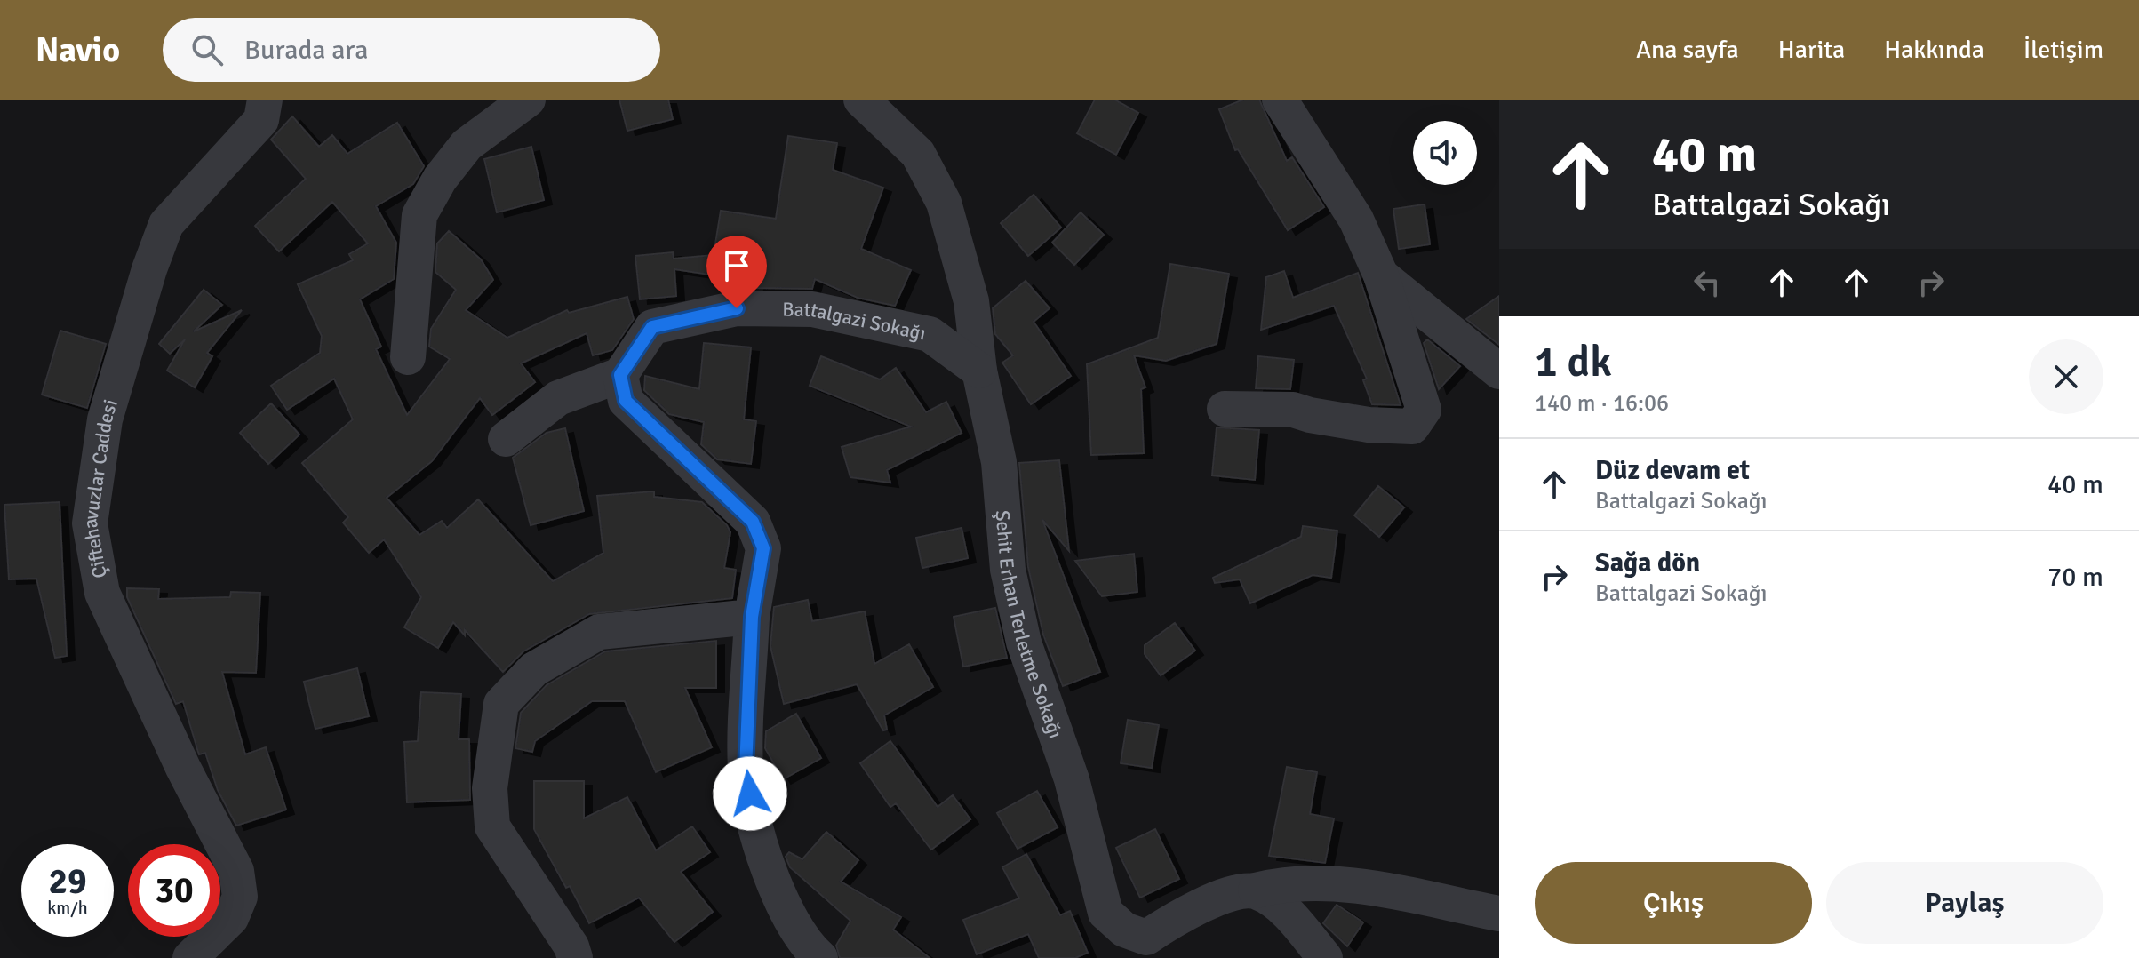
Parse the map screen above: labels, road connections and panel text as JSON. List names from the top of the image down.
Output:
{
  "streets": {
    "street": ["Battalgazi Sokağı", "Çiftehavuzlar Caddesi", "Şehit Erhan Terletme Sokağı"]
  },
  "crossings": [
    ["Battalgazi Sokağı", "Şehit Erhan Terletme Sokağı"]
  ],
  "page": {
    "header": "Navio",
    "search": "Burada ara",
    "nav": [
      "Ana sayfa",
      "Harita",
      "Hakkında",
      "İletişim"
    ],
    "turn": ["40 m", "Battalgazi Sokağı"],
    "heading": ["1 dk", "140 m · 16:06"],
    "list": [
      {
        "name": "Düz devam et",
        "note": "Battalgazi Sokağı",
        "value": "40 m"
      },
      {
        "name": "Sağa dön",
        "note": "Battalgazi Sokağı",
        "value": "70 m"
      }
    ],
    "speed": "29 km/h",
    "limit": "30",
    "buttons": ["Çıkış", "Paylaş"]
  }
}
